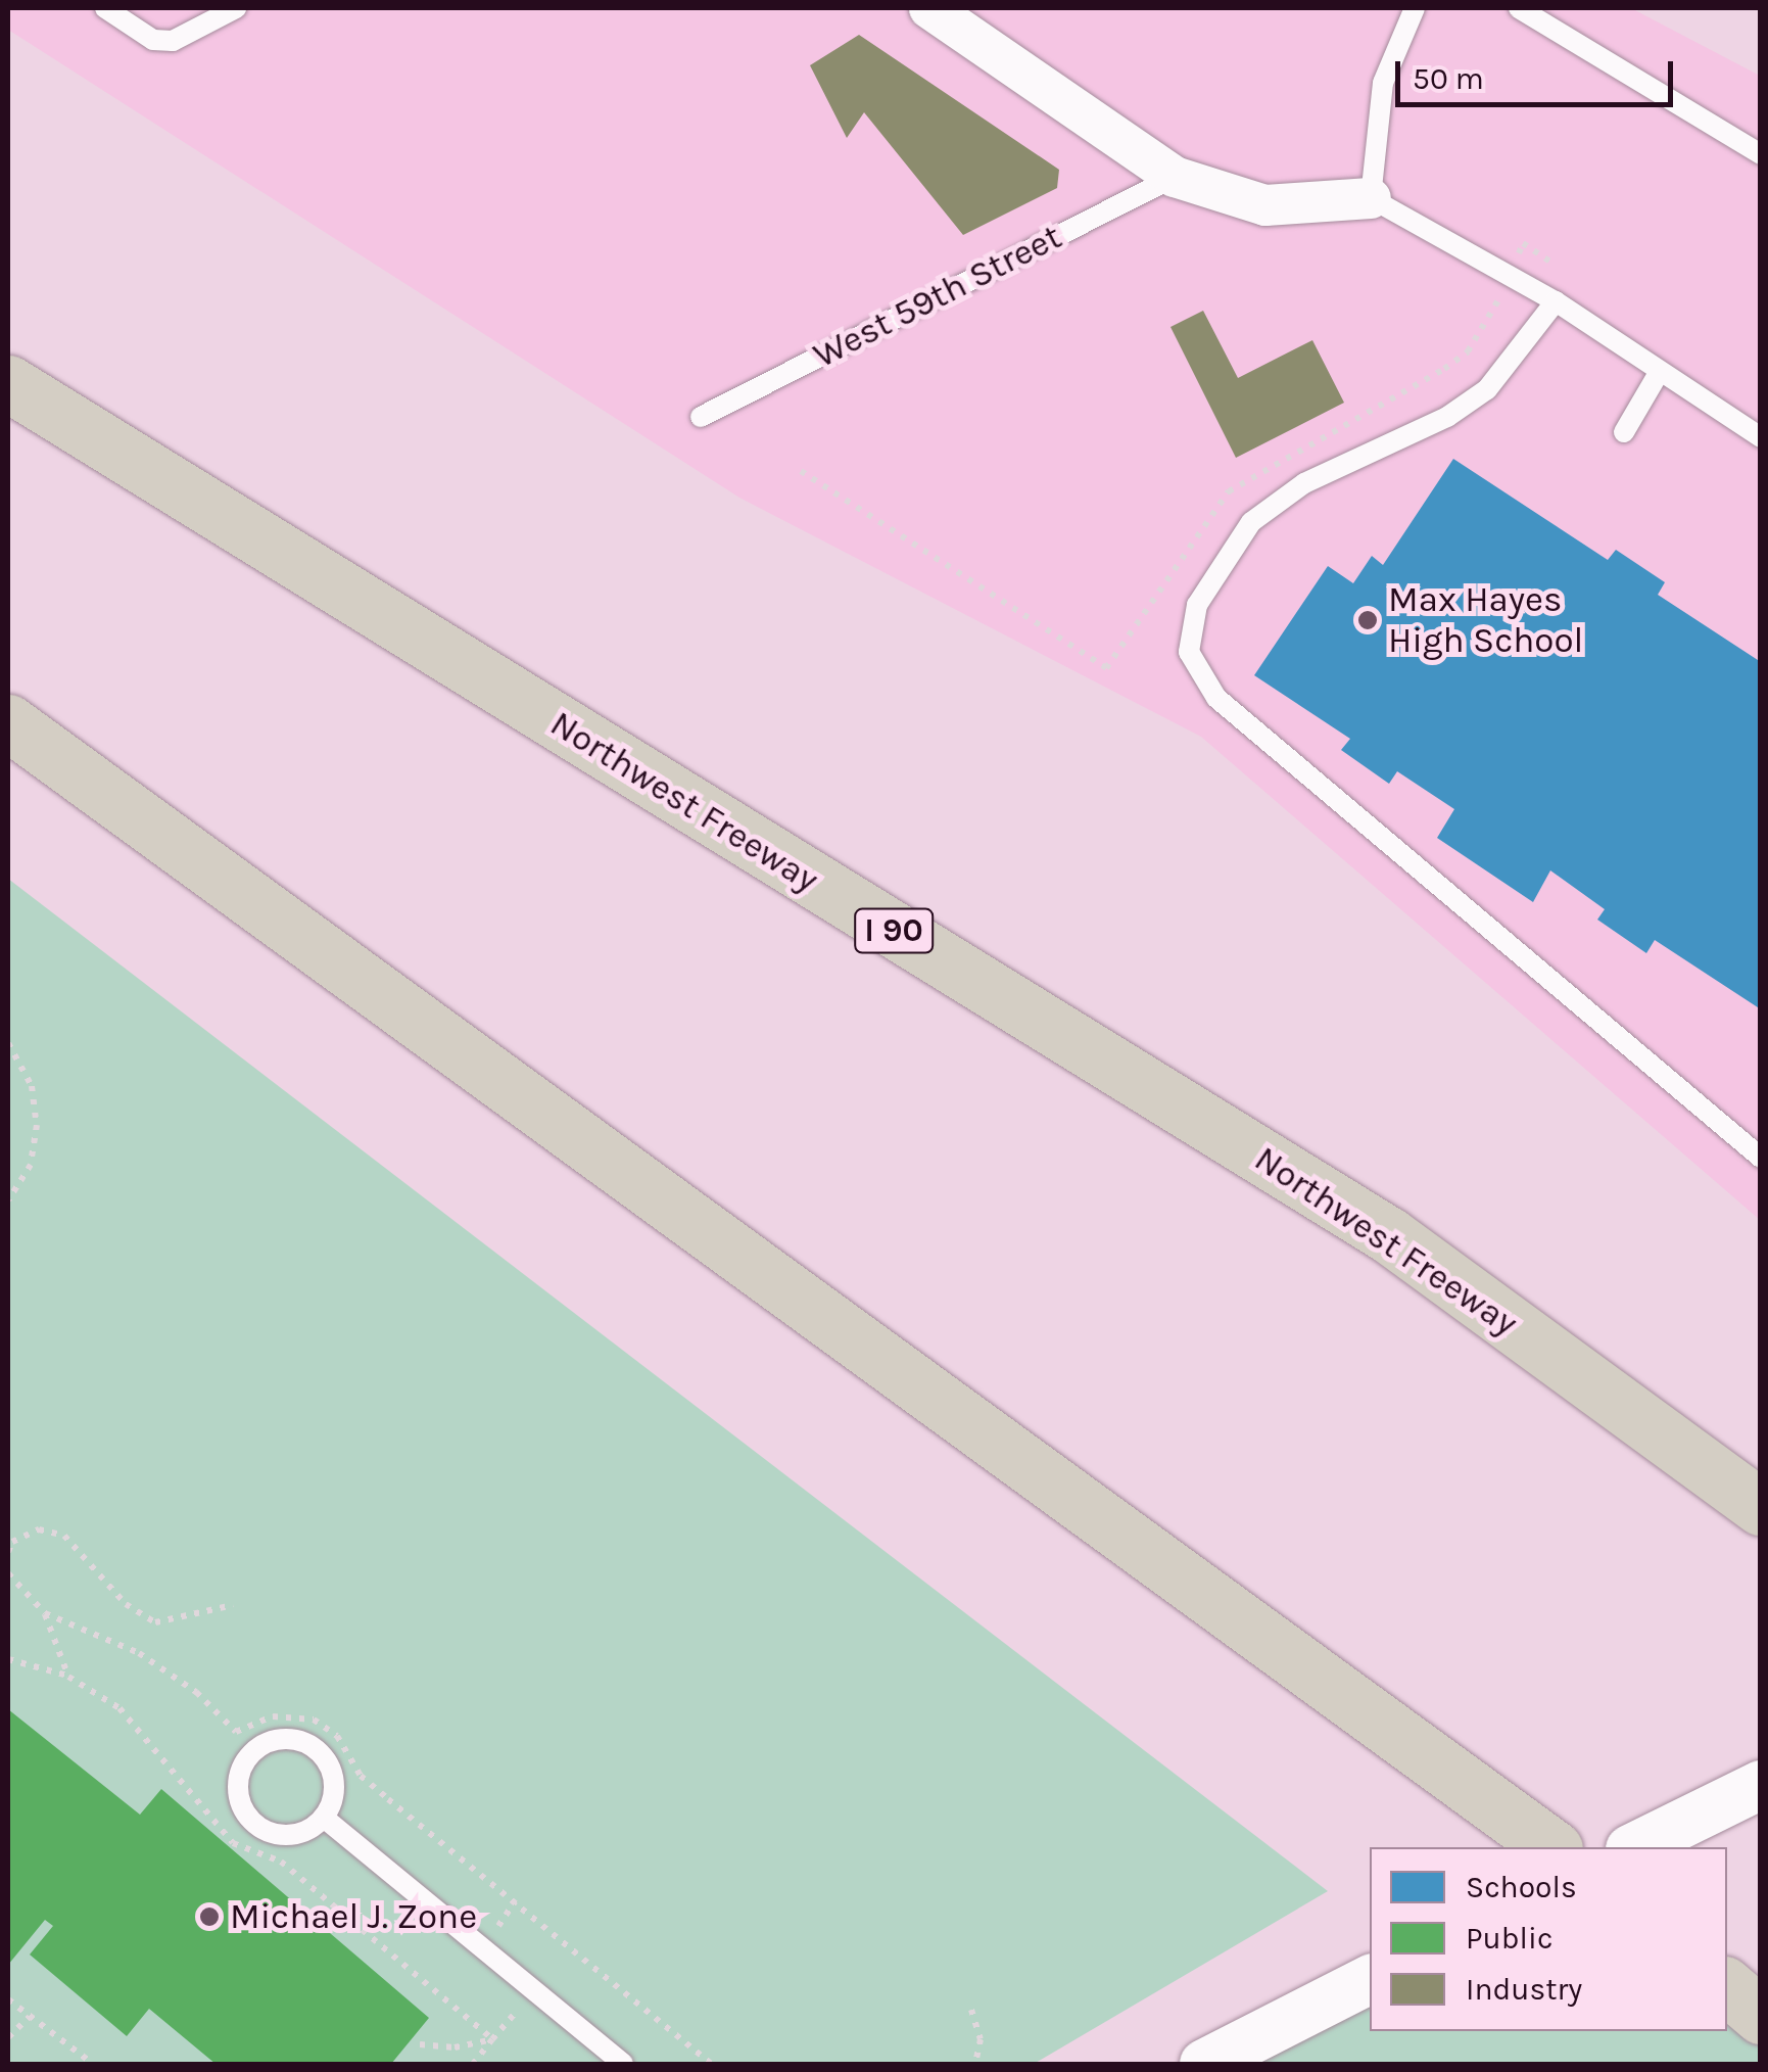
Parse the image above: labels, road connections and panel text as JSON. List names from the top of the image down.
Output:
{
  "streets": {
    "highway": ["Northwest Freeway", "I 90"],
    "lane": ["West 59th Street"]
  },
  "places": ["Max Hayes High School", "Michael J. Zone"],
  "legend": ["Schools", "Public", "Industry"],
  "scale_bar": "50 m"
}
